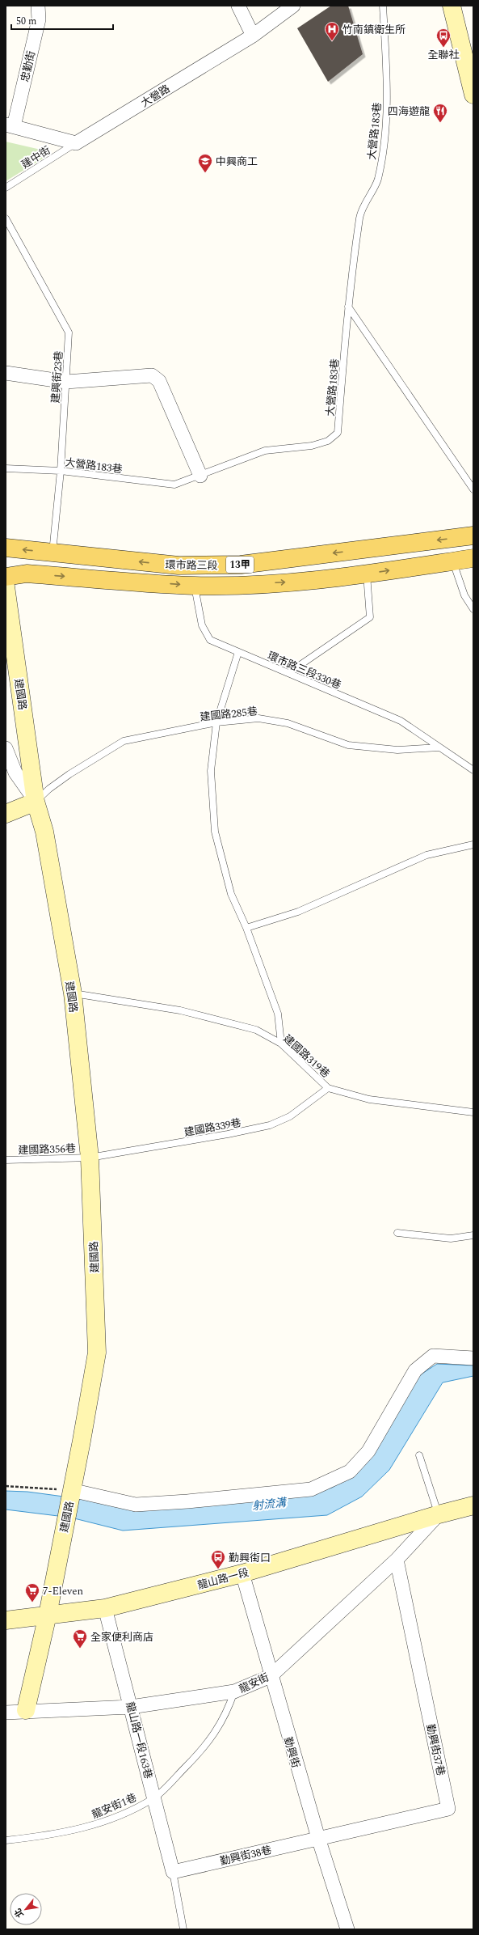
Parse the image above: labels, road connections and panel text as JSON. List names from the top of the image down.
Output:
{
  "streets": {
    "main road": ["環市路三段", "13甲"],
    "street": [
      "忠勤街",
      "大營路",
      "建國路",
      "龍山路一段",
      "龍安街",
      "龍山路一段163巷",
      "勤興街37巷",
      "勤興街",
      "勤興街38巷"
    ],
    "lane": [
      "大營路183巷",
      "建中街",
      "建興街23巷",
      "環市路三段330巷",
      "建國路285巷",
      "建國路319巷",
      "建國路339巷",
      "建國路356巷",
      "龍安街1巷"
    ]
  },
  "crossings": [
    ["大營路", "建中街"],
    ["大營路183巷", "建興街23巷"],
    ["建興街23巷", "環市路三段"],
    ["環市路三段", "環市路三段330巷"],
    ["環市路三段330巷", "建國路285巷"],
    ["建國路", "建國路285巷"],
    ["建國路", "建國路319巷"],
    ["建國路", "建國路339巷"],
    ["建國路", "建國路356巷"],
    ["建國路", "龍山路一段"],
    ["建國路", "龍安街"],
    ["建國路319巷", "建國路339巷"],
    ["建國路339巷", "建國路356巷"],
    ["龍山路一段", "龍安街"],
    ["龍山路一段", "龍山路一段163巷"],
    ["龍山路一段", "勤興街"],
    ["龍安街", "龍山路一段163巷"],
    ["龍安街", "勤興街37巷"],
    ["龍安街", "勤興街"],
    ["龍安街", "龍安街1巷"],
    ["龍山路一段163巷", "龍安街1巷"],
    ["龍山路一段163巷", "勤興街38巷"],
    ["勤興街37巷", "勤興街"],
    ["勤興街37巷", "勤興街38巷"],
    ["勤興街", "勤興街38巷"]
  ],
  "water": ["射流溝"],
  "places": {
    "hospital": ["竹南鎮衛生所"],
    "bus stop": ["全聯社", "勤興街口"],
    "restaurant": ["四海遊龍"],
    "school or university": ["中興商工"],
    "supermarket": ["7-Eleven", "全家便利商店"]
  },
  "scale_bar": "50 m",
  "north": "bottom left"
}
